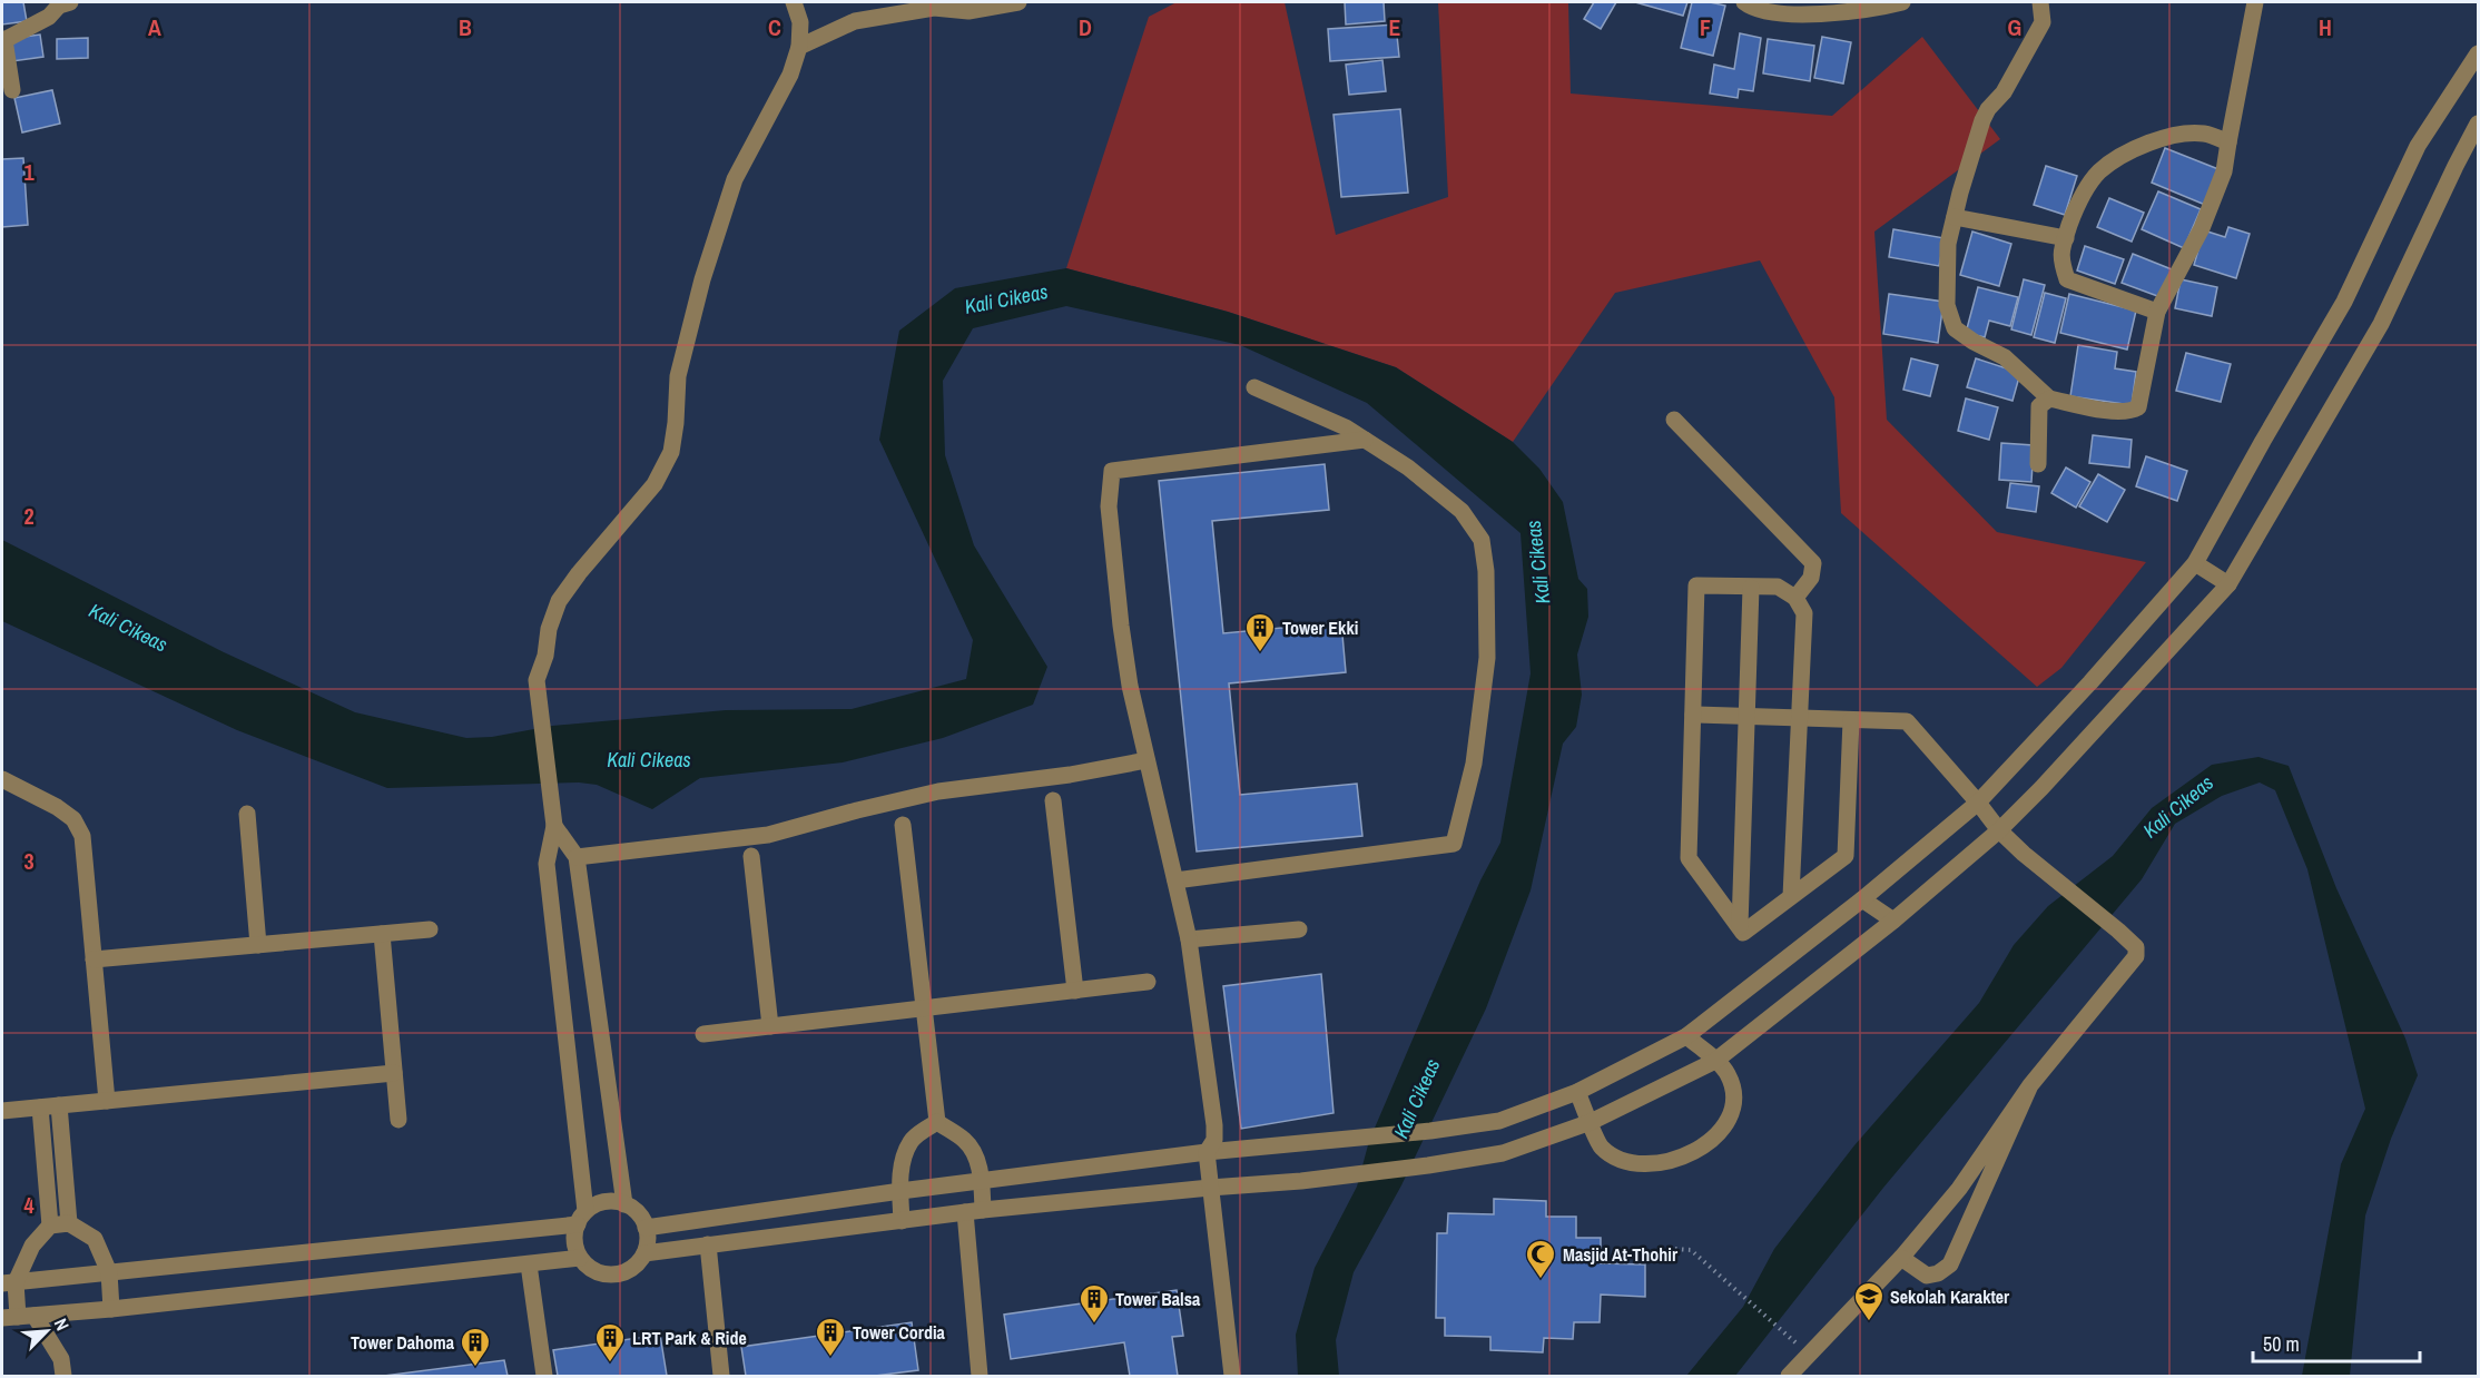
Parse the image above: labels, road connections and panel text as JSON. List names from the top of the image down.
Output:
{
  "water": ["Kali Cikeas"],
  "places": {
    "building": [
      "Tower Ekki",
      "Tower Balsa",
      "Tower Cordia",
      "LRT Park & Ride",
      "Tower Dahoma"
    ],
    "mosque": ["Masjid At-Thohir"],
    "school or university": ["Sekolah Karakter"]
  },
  "scale_bar": "50 m",
  "north": "top right",
  "grid": {
    "columns": [
      "A",
      "B",
      "C",
      "D",
      "E",
      "F",
      "G",
      "H"
    ],
    "rows": [
      "1",
      "2",
      "3",
      "4"
    ]
  }
}
